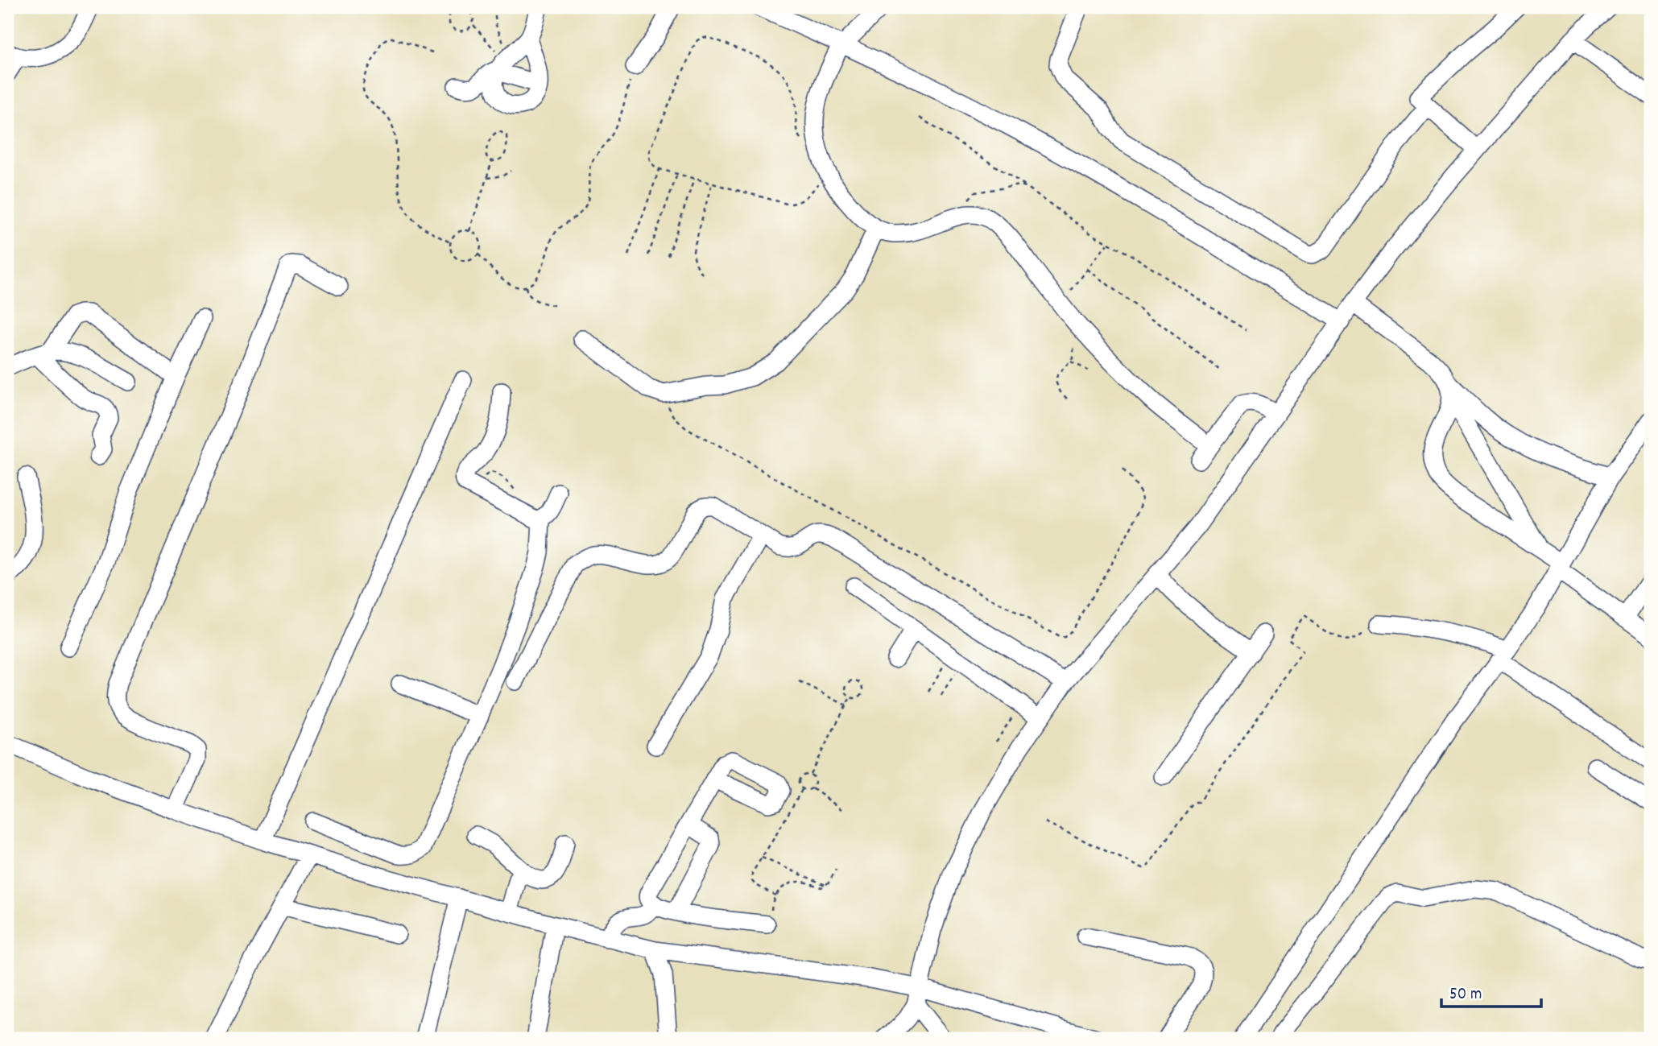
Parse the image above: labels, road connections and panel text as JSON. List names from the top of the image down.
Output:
{
  "scale_bar": "50 m"
}
